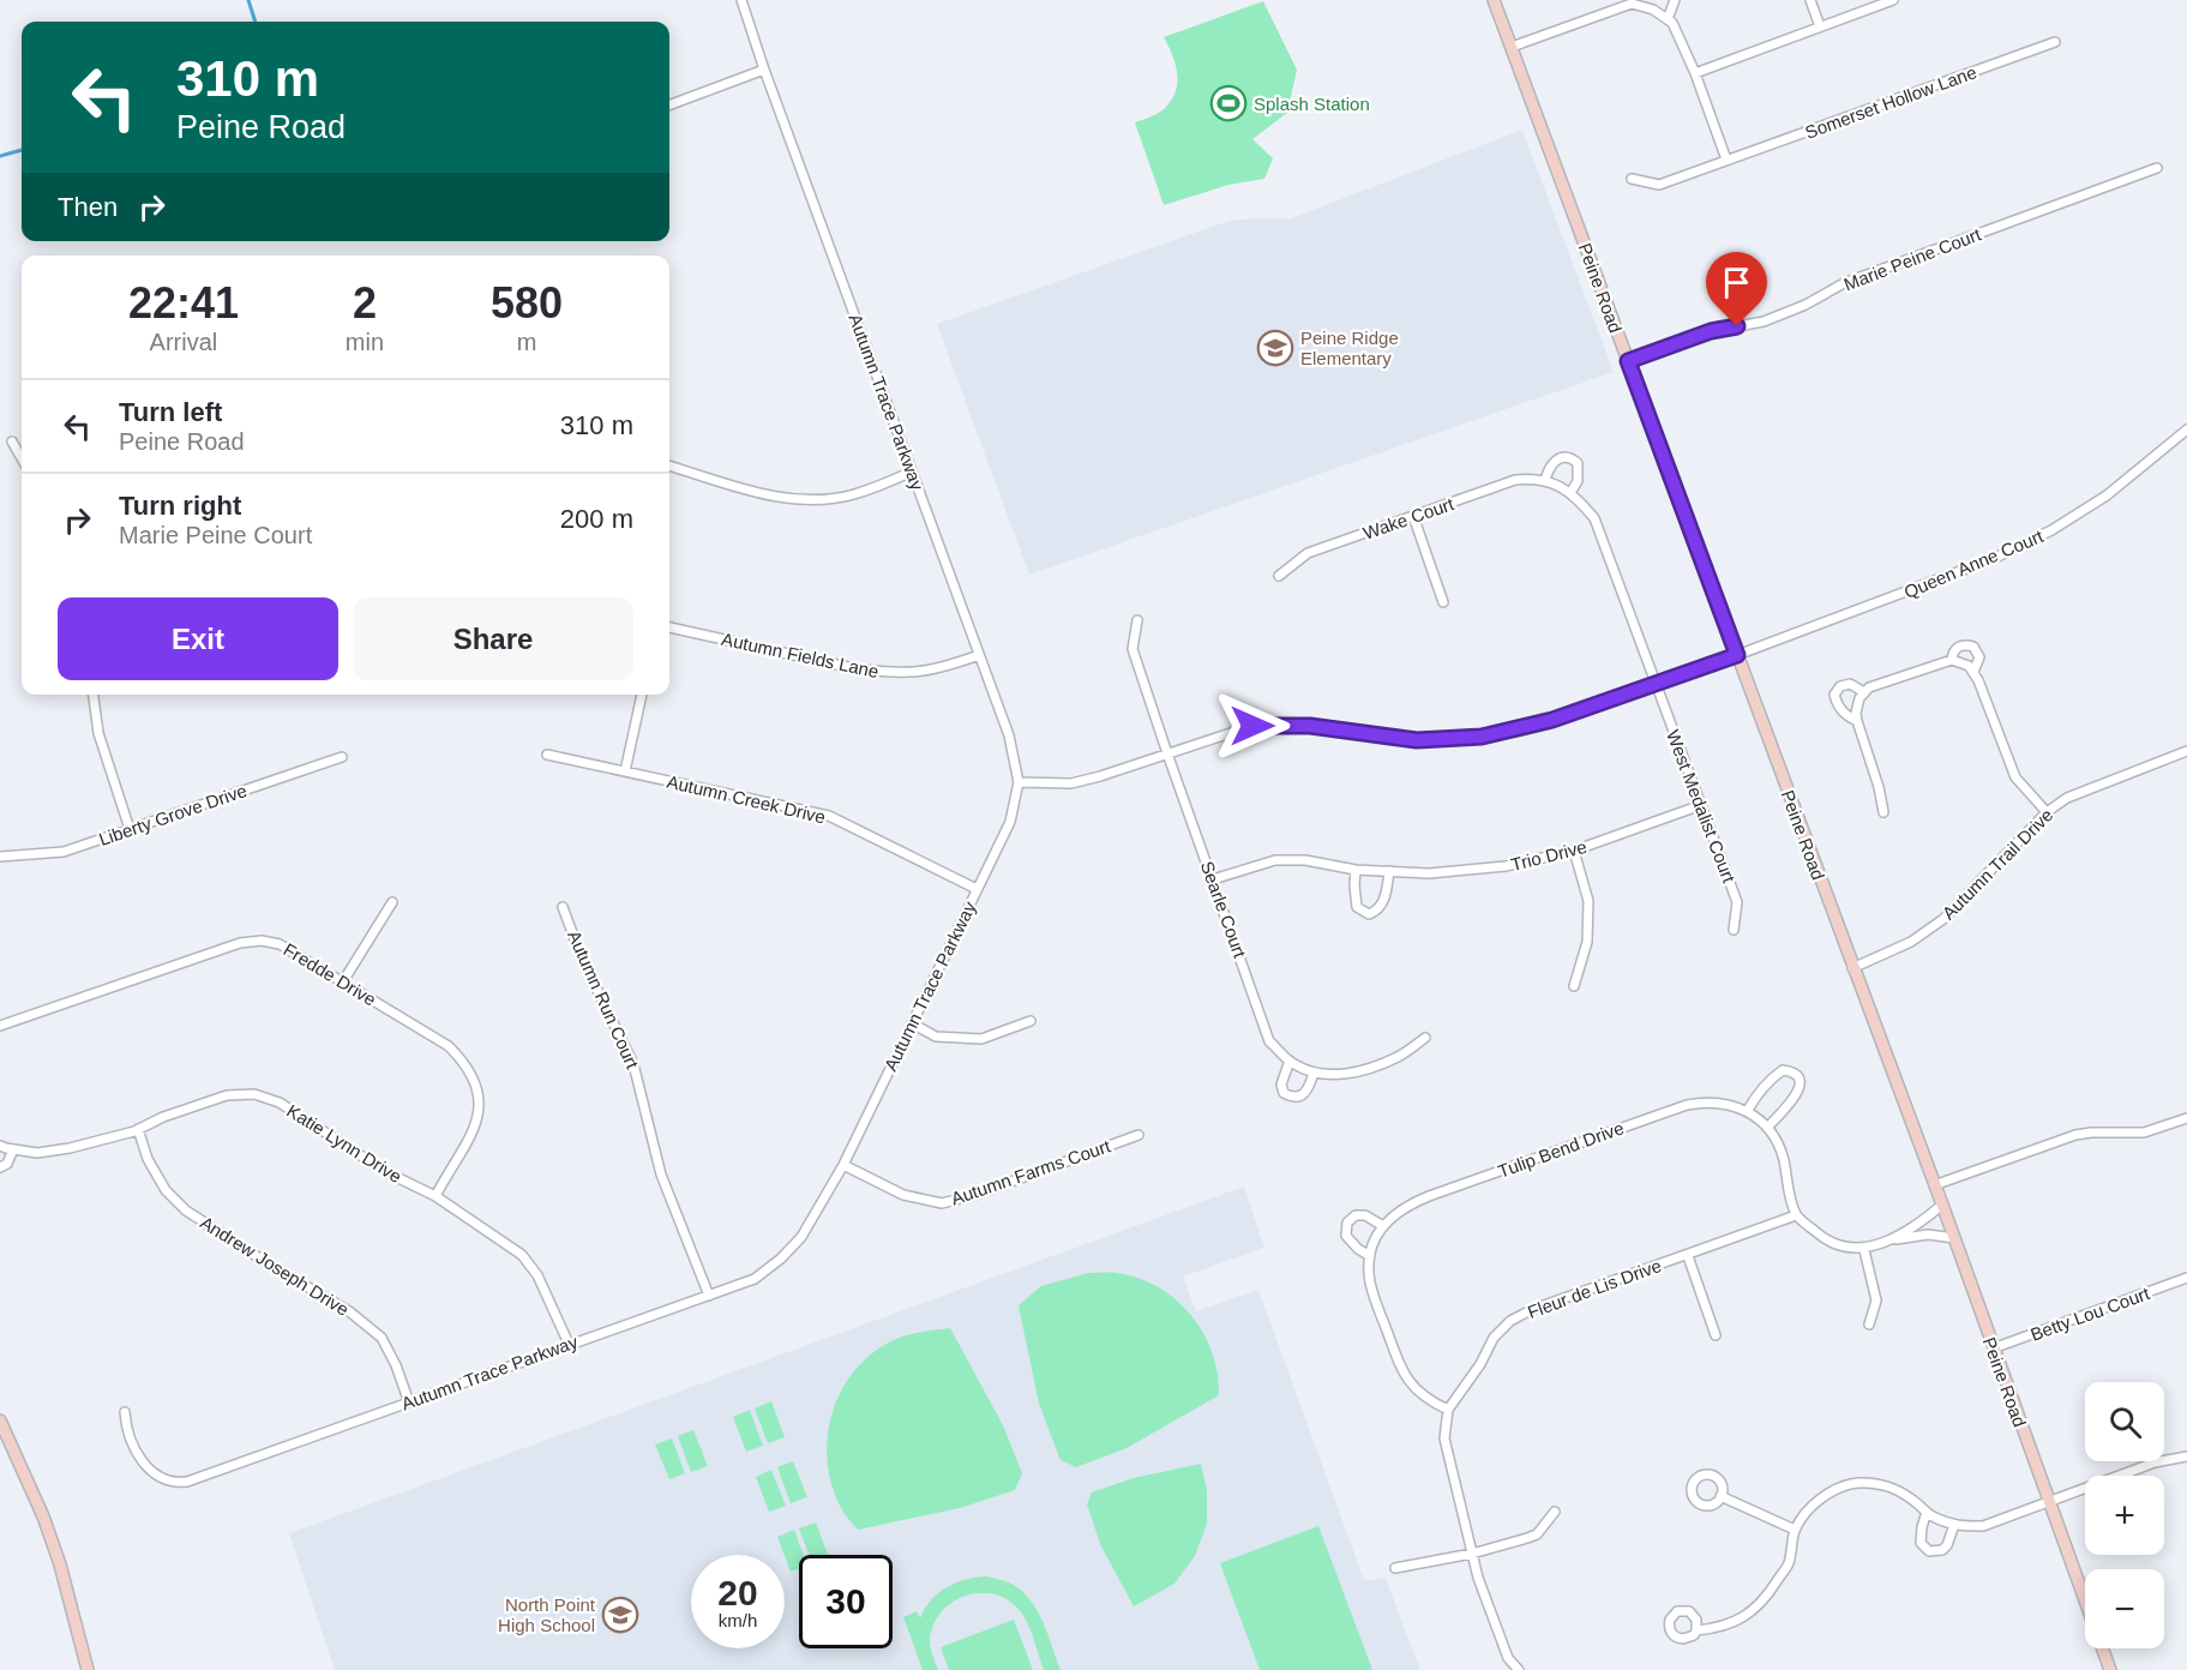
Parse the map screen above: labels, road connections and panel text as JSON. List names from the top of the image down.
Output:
{
  "streets": {
    "street": [
      "Somerset Hollow Lane",
      "Marie Peine Court",
      "Peine Road",
      "Autumn Trace Parkway",
      "Wake Court",
      "Queen Anne Court",
      "Autumn Fields Lane",
      "Autumn Creek Drive",
      "West Medalist Court",
      "Liberty Grove Drive",
      "Trio Drive",
      "Autumn Trail Drive",
      "Searle Court",
      "Fredde Drive",
      "Autumn Run Court",
      "Katie Lynn Drive",
      "Tulip Bend Drive",
      "Autumn Farms Court",
      "Andrew Joseph Drive",
      "Fleur de Lis Drive",
      "Betty Lou Court"
    ]
  },
  "crossings": [
    ["Marie Peine Court", "Peine Road"],
    ["Peine Road", "Queen Anne Court"],
    ["Peine Road", "Autumn Trail Drive"],
    ["Peine Road", "Betty Lou Court"],
    ["Autumn Trace Parkway", "Queen Anne Court"],
    ["Autumn Trace Parkway", "Autumn Fields Lane"],
    ["Autumn Trace Parkway", "Autumn Creek Drive"],
    ["Autumn Trace Parkway", "Autumn Run Court"],
    ["Autumn Trace Parkway", "Katie Lynn Drive"],
    ["Autumn Trace Parkway", "Autumn Farms Court"],
    ["Autumn Trace Parkway", "Andrew Joseph Drive"],
    ["Wake Court", "Queen Anne Court"],
    ["Wake Court", "West Medalist Court"],
    ["Queen Anne Court", "West Medalist Court"],
    ["Queen Anne Court", "Searle Court"],
    ["West Medalist Court", "Trio Drive"],
    ["Trio Drive", "Searle Court"],
    ["Fredde Drive", "Katie Lynn Drive"],
    ["Katie Lynn Drive", "Andrew Joseph Drive"],
    ["Tulip Bend Drive", "Fleur de Lis Drive"]
  ],
  "places": {
    "sports": ["Splash Station"],
    "school or university": ["Peine Ridge Elementary", "North Point High School"]
  },
  "page": {
    "turn": ["310 m", "Peine Road"],
    "then": "Then",
    "eta": [
      "22:41",
      "Arrival",
      "2",
      "min",
      "580",
      "m"
    ],
    "list": [
      {
        "name": "Turn left",
        "note": "Peine Road",
        "value": "310 m"
      },
      {
        "name": "Turn right",
        "note": "Marie Peine Court",
        "value": "200 m"
      }
    ],
    "buttons": ["Exit", "Share"],
    "map_buttons": ["+", "−"],
    "speed": "20 km/h",
    "limit": "30"
  }
}
